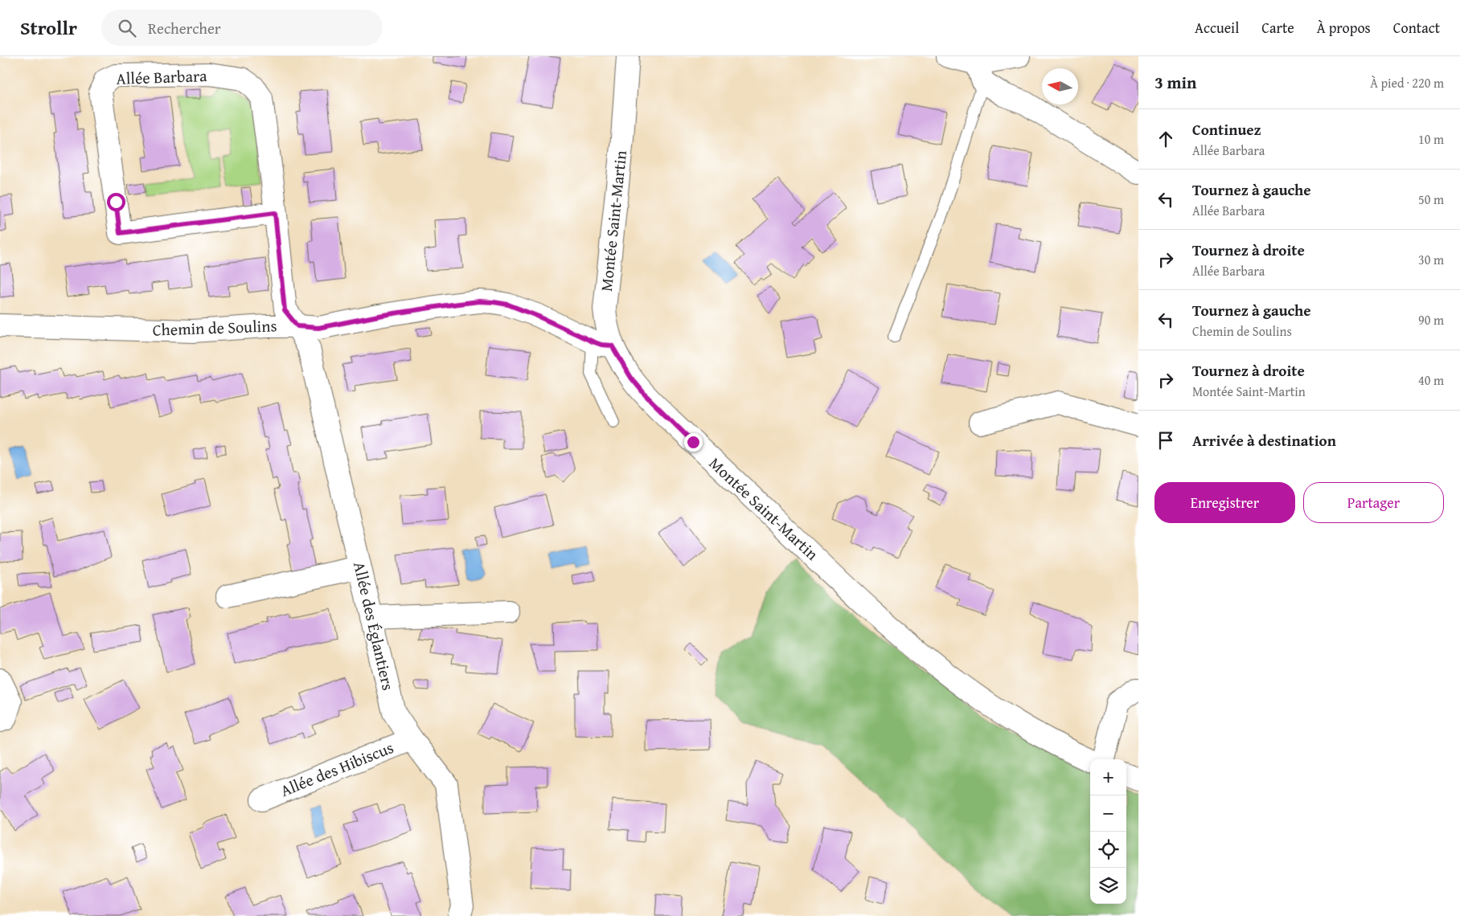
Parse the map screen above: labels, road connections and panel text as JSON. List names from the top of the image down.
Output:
{
  "streets": {
    "street": [
      "Allée Barbara",
      "Montée Saint-Martin",
      "Chemin de Soulins",
      "Allée des Églantiers",
      "Allée des Hibiscus"
    ]
  },
  "crossings": [
    ["Allée Barbara", "Chemin de Soulins"],
    ["Allée Barbara", "Allée des Églantiers"],
    ["Montée Saint-Martin", "Chemin de Soulins"],
    ["Chemin de Soulins", "Allée des Églantiers"],
    ["Allée des Églantiers", "Allée des Hibiscus"]
  ],
  "north": "left",
  "page": {
    "header": "Strollr",
    "search": "Rechercher",
    "nav": [
      "Accueil",
      "Carte",
      "À propos",
      "Contact"
    ],
    "heading": ["3 min", "À pied · 220 m"],
    "list": [
      ["Continuez", "Allée Barbara", "10 m"],
      ["Tournez à gauche", "Allée Barbara", "50 m"],
      ["Tournez à droite", "Allée Barbara", "30 m"],
      ["Tournez à gauche", "Chemin de Soulins", "90 m"],
      ["Tournez à droite", "Montée Saint-Martin", "40 m"],
      "Arrivée à destination"
    ],
    "buttons": ["Enregistrer", "Partager"],
    "map_buttons": ["+", "−"]
  }
}
